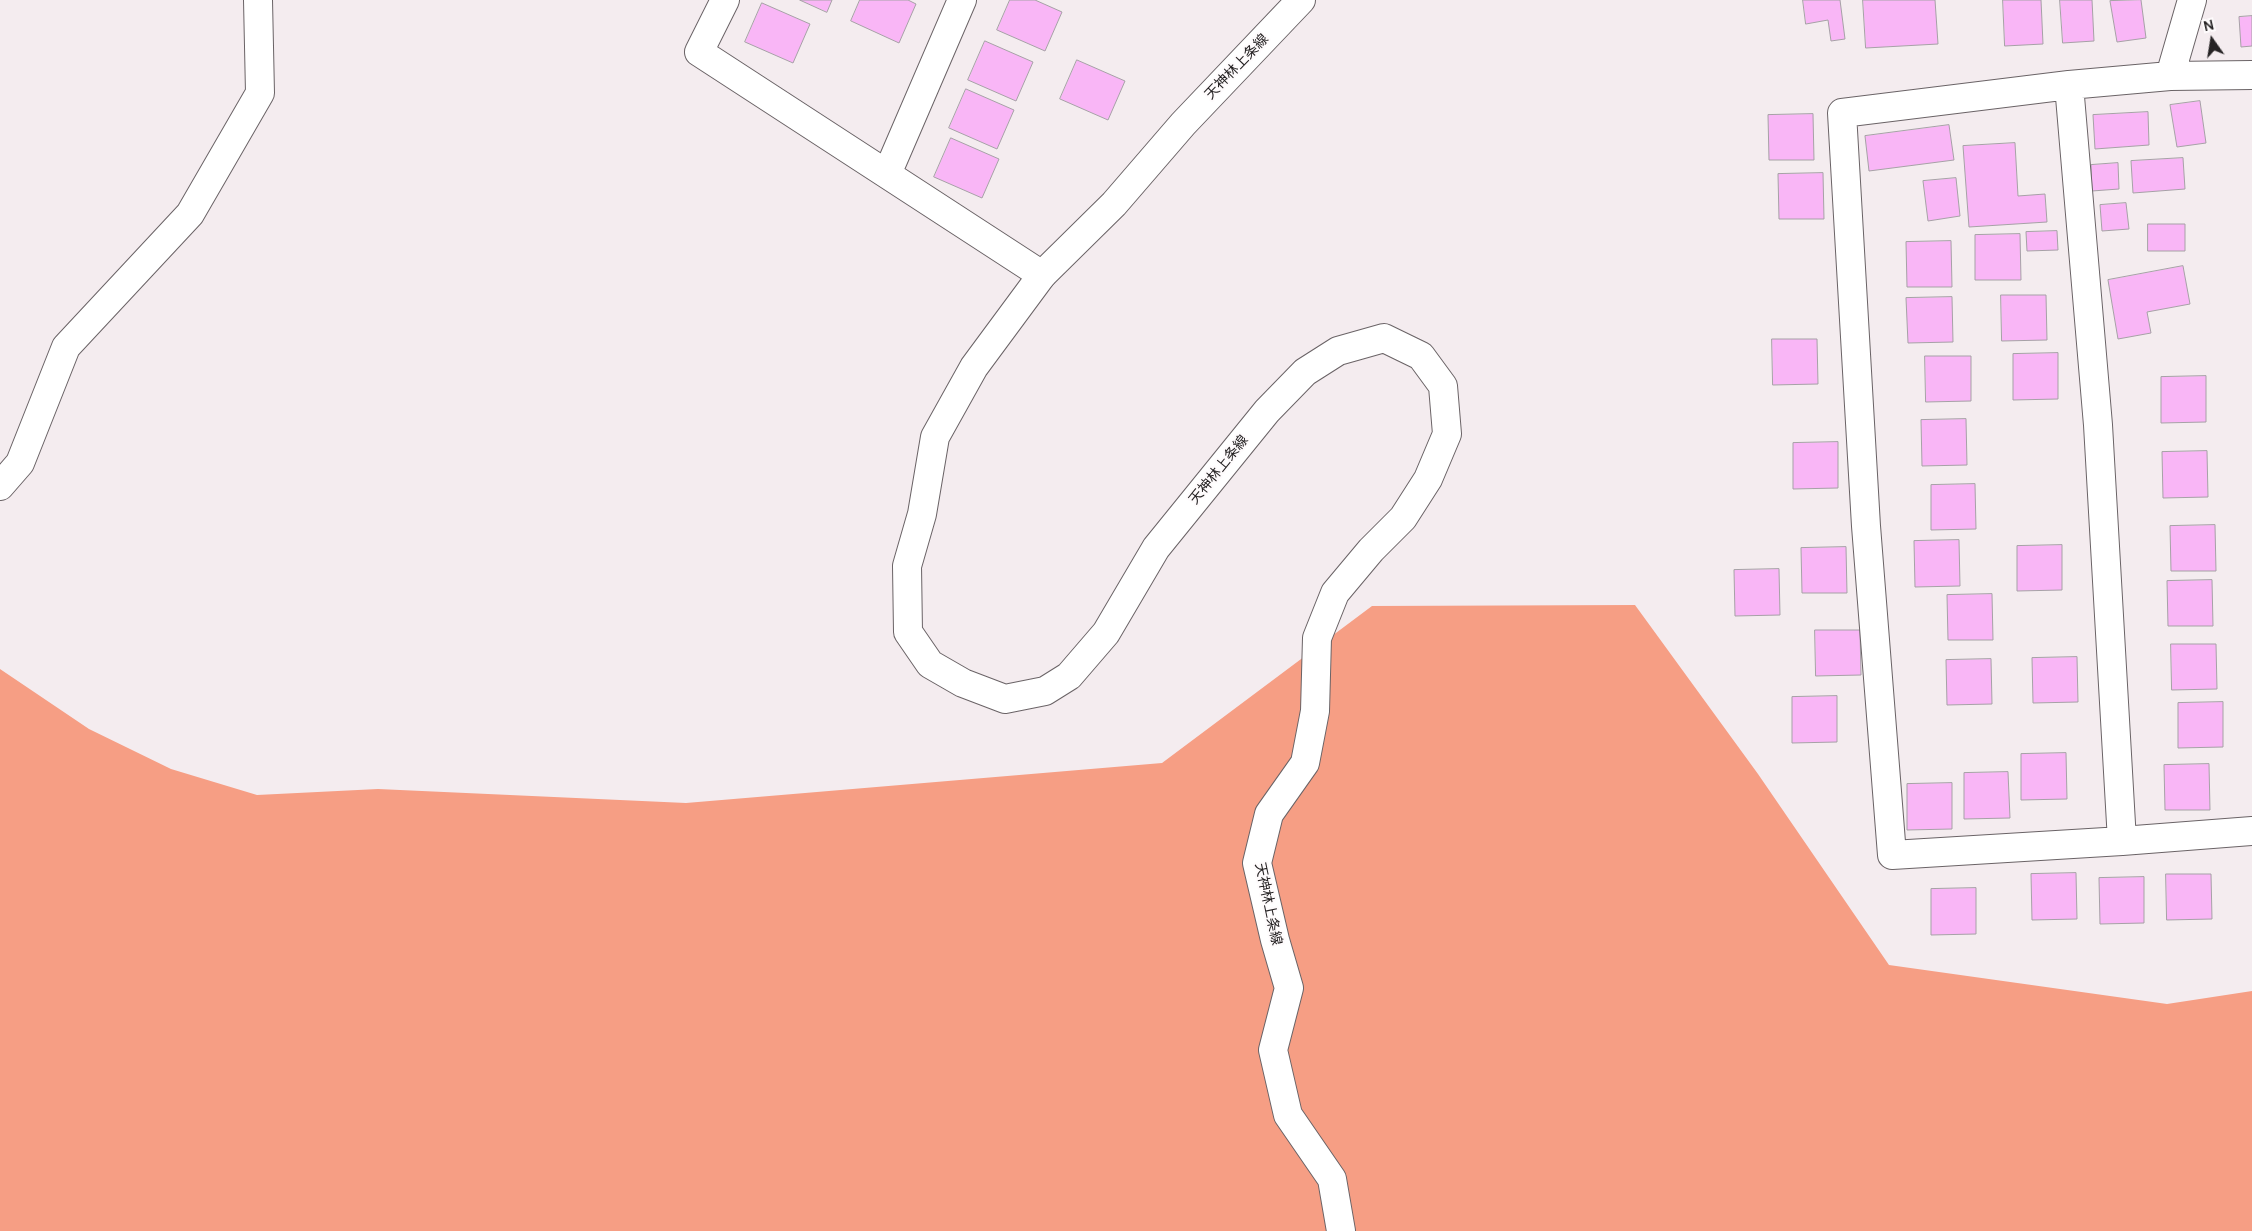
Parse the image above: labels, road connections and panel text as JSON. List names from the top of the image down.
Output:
{
  "streets": {
    "street": ["天神林上条線"]
  },
  "north": "top"
}
